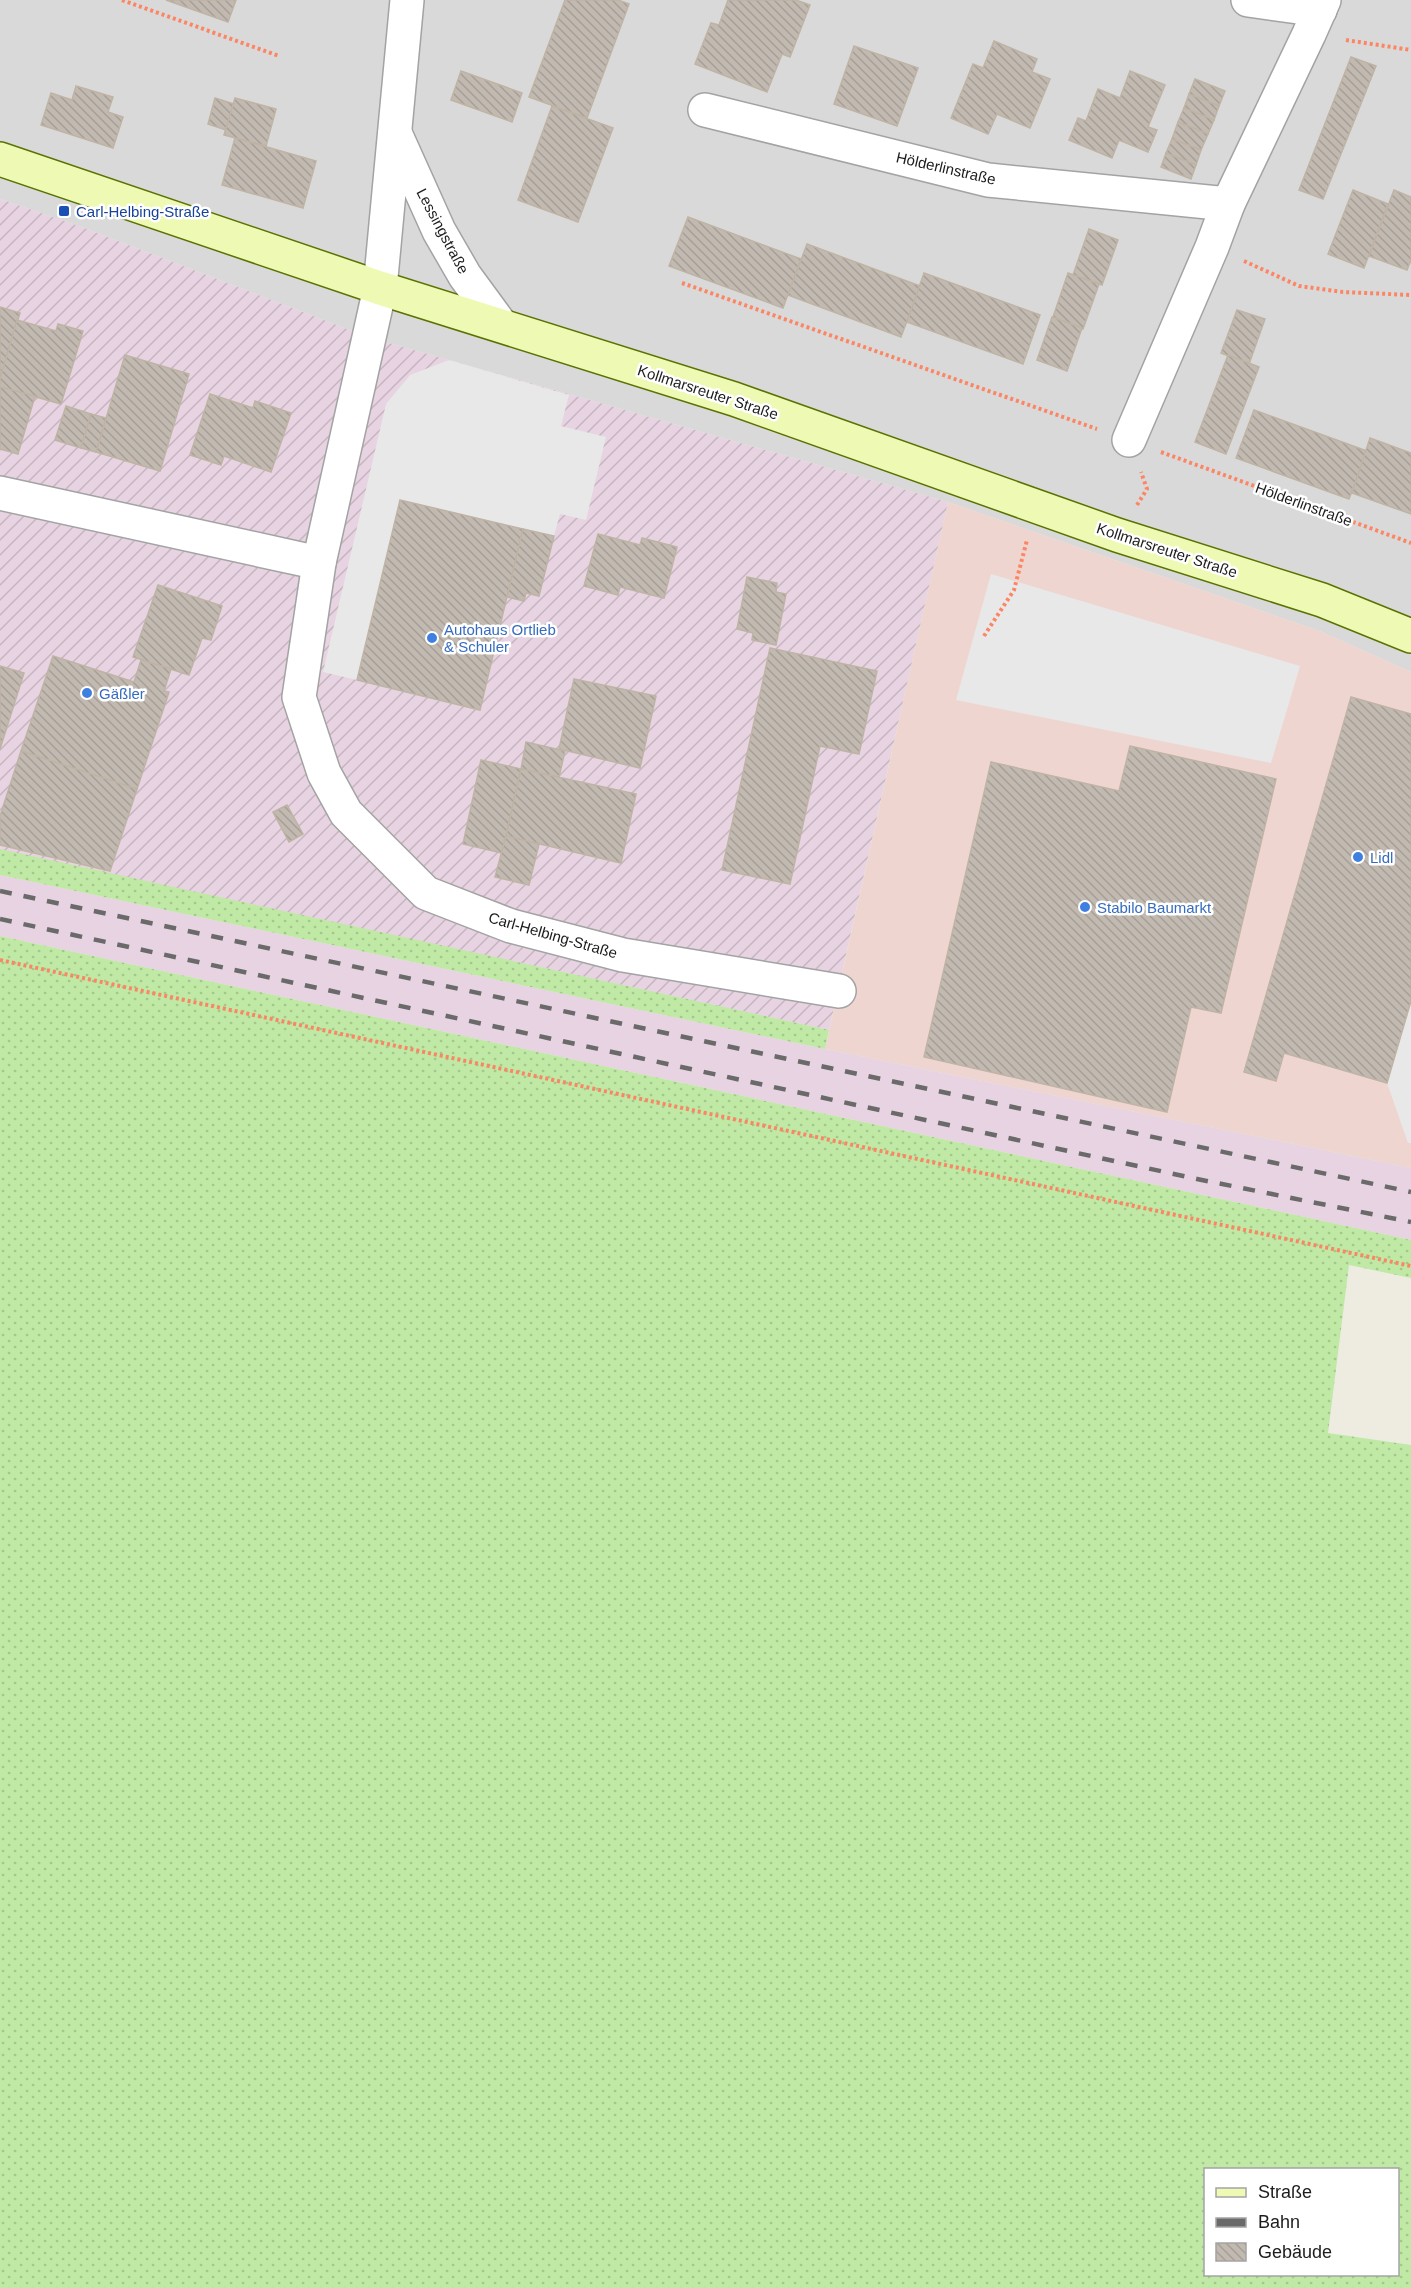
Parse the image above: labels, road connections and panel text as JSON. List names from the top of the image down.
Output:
{
  "streets": {
    "main road": ["Kollmarsreuter Straße"],
    "street": ["Hölderlinstraße", "Lessingstraße", "Carl-Helbing-Straße"]
  },
  "crossings": [
    ["Lessingstraße", "Kollmarsreuter Straße"],
    ["Lessingstraße", "Carl-Helbing-Straße"],
    ["Kollmarsreuter Straße", "Carl-Helbing-Straße"]
  ],
  "places": {
    "transit": ["Carl-Helbing-Straße"],
    "other": [
      "Autohaus Ortlieb & Schuler",
      "Gäßler",
      "Lidl",
      "Stabilo Baumarkt"
    ]
  },
  "legend": ["Straße", "Bahn", "Gebäude"]
}
